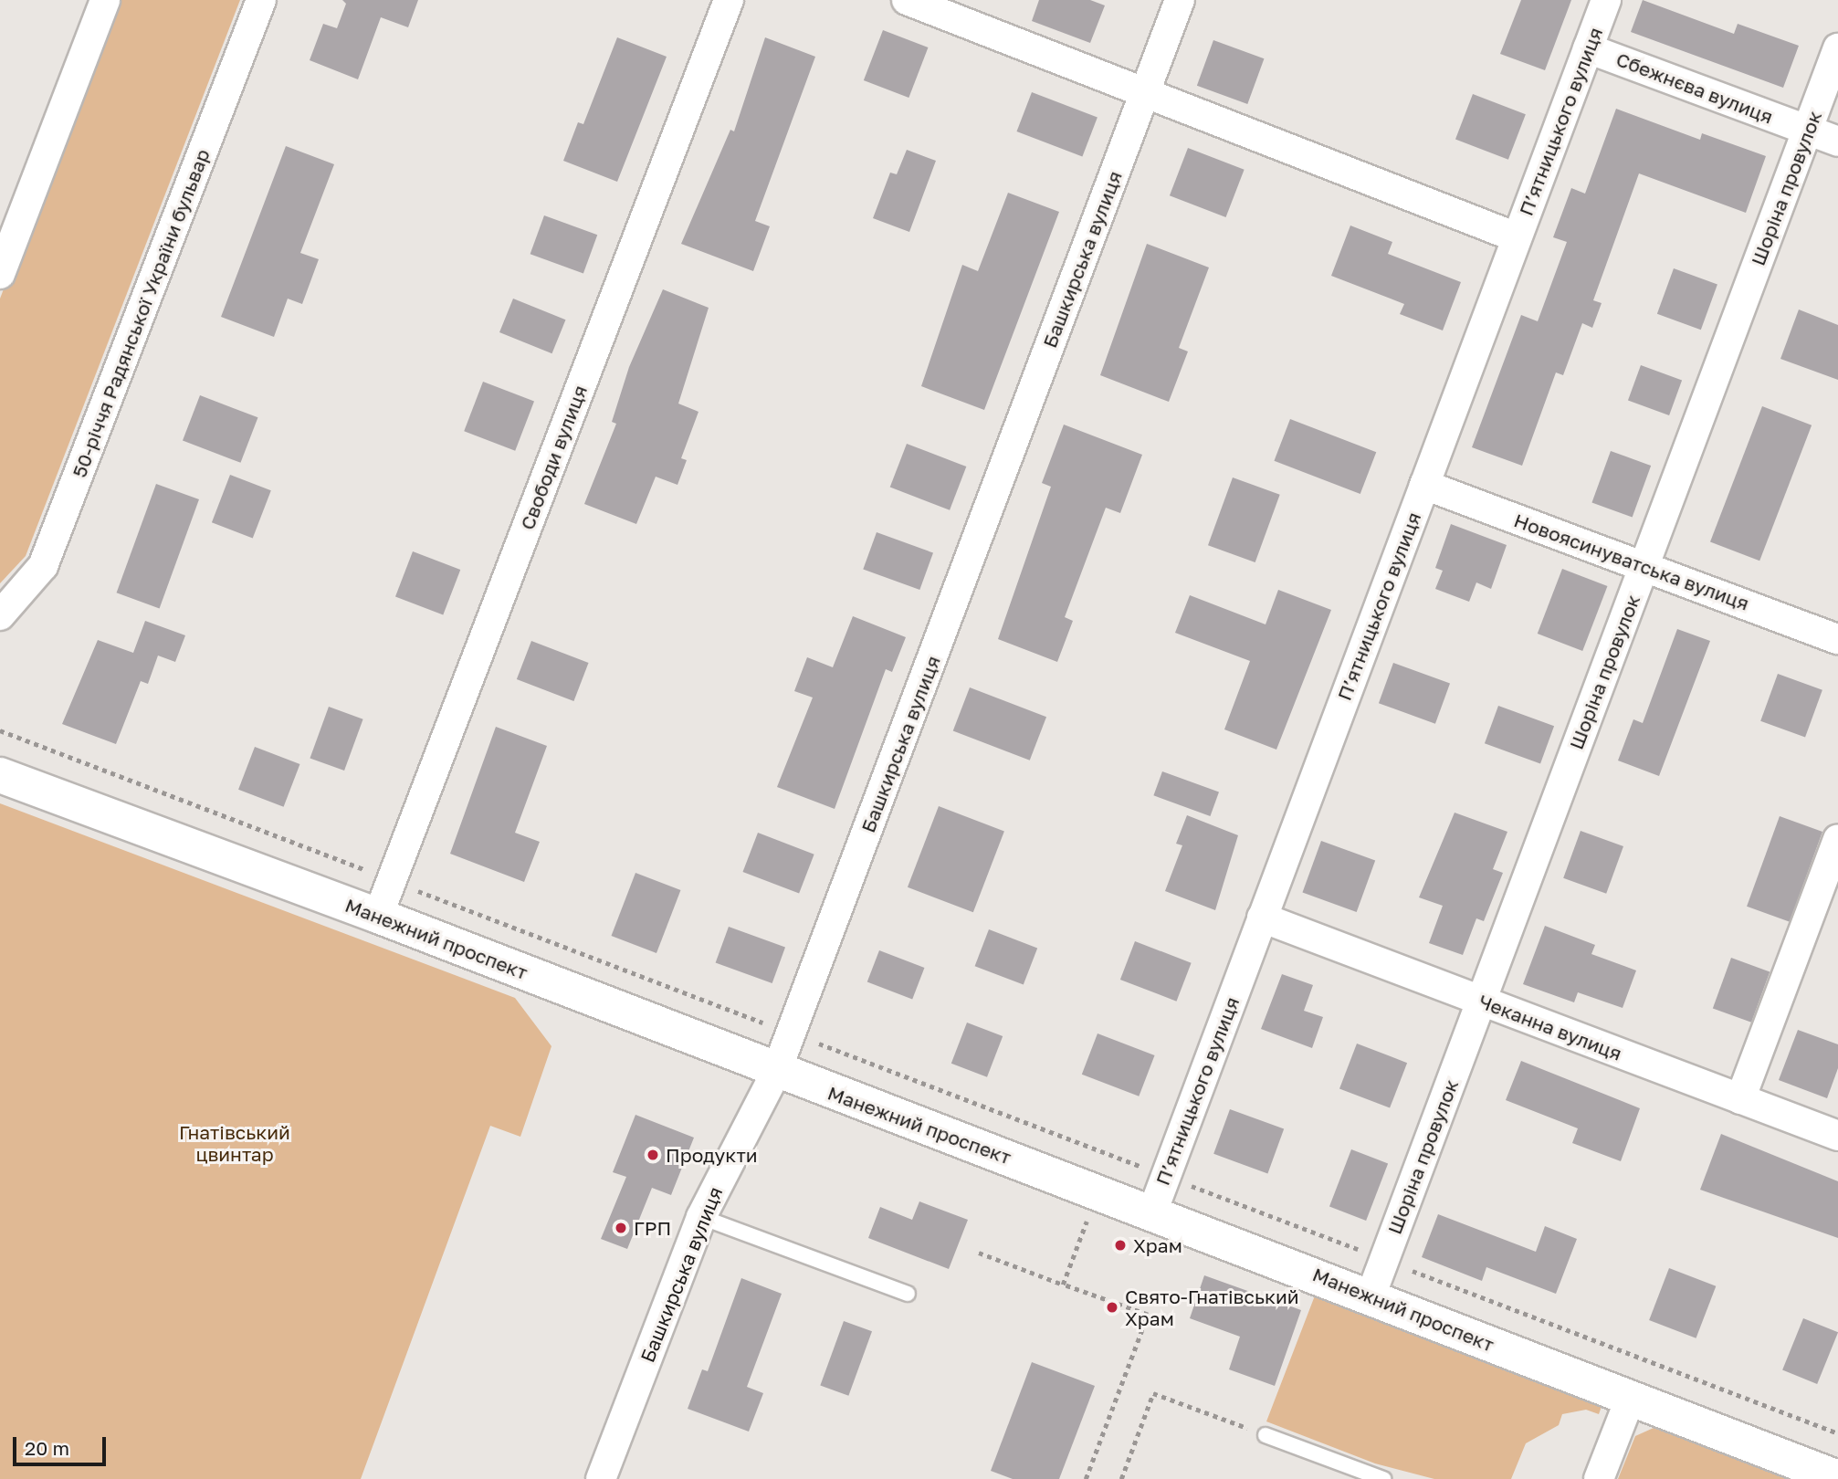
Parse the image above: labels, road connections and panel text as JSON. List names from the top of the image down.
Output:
{
  "streets": {
    "street": [
      "Сбежнєва вулиця",
      "П’ятницького вулиця",
      "Шоріна провулок",
      "Башкирська вулиця",
      "50-річчя Радянської України бульвар",
      "Свободи вулиця",
      "Новоясинуватська вулиця",
      "Манежний проспект",
      "Чеканна вулиця"
    ]
  },
  "crossings": [
    ["Сбежнєва вулиця", "П’ятницького вулиця"],
    ["Сбежнєва вулиця", "Шоріна провулок"],
    ["П’ятницького вулиця", "Новоясинуватська вулиця"],
    ["П’ятницького вулиця", "Манежний проспект"],
    ["П’ятницького вулиця", "Чеканна вулиця"],
    ["Шоріна провулок", "Новоясинуватська вулиця"],
    ["Шоріна провулок", "Манежний проспект"],
    ["Шоріна провулок", "Чеканна вулиця"],
    ["Башкирська вулиця", "Манежний проспект"],
    ["Свободи вулиця", "Манежний проспект"]
  ],
  "parks": ["Гнатівський цвинтар"],
  "places": [
    "Продукти",
    "ГРП",
    "Храм",
    "Свято-Гнатівський Храм"
  ],
  "scale_bar": "20 m"
}
